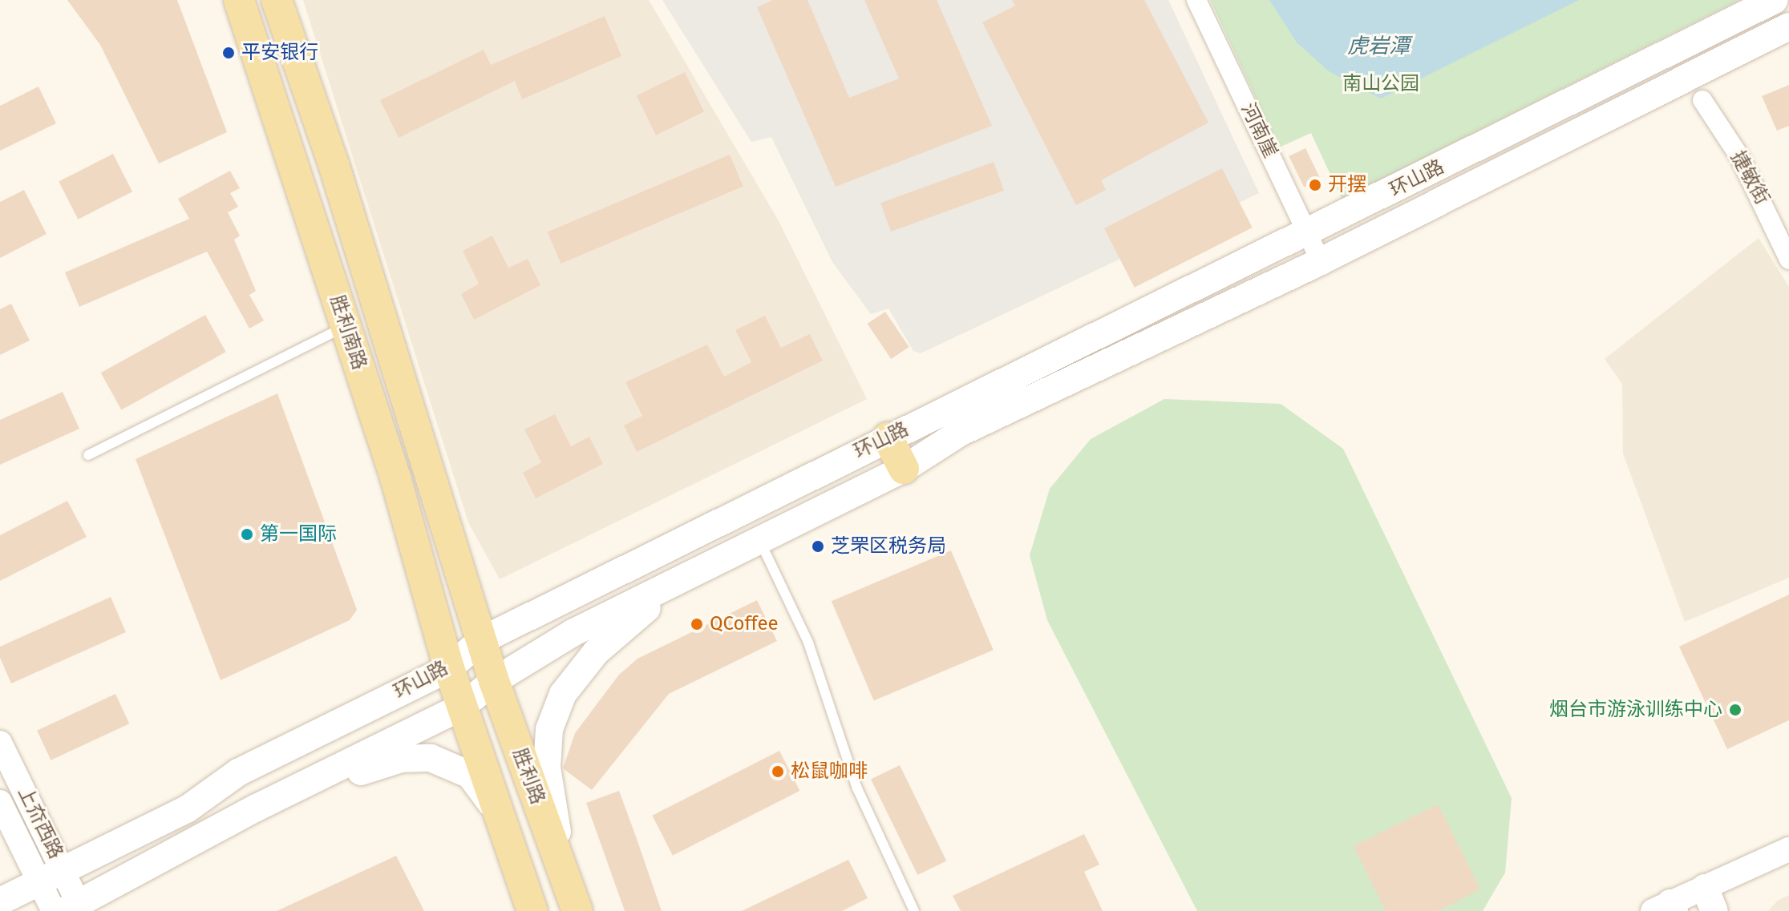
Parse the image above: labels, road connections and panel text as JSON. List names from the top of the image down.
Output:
{
  "streets": {
    "main road": ["环山路", "胜利南路", "胜利路"],
    "street": ["河南崖", "捷敏街", "上夼西路"]
  },
  "crossings": [
    ["河南崖", "环山路"],
    ["环山路", "胜利南路"],
    ["环山路", "胜利路"],
    ["环山路", "上夼西路"],
    ["胜利南路", "胜利路"]
  ],
  "water": ["虎岩潭"],
  "parks": ["南山公园"],
  "places": [
    "平安银行",
    "开摆",
    "第一国际",
    "芝罘区税务局",
    "QCoffee",
    "烟台市游泳训练中心",
    "松鼠咖啡"
  ]
}
